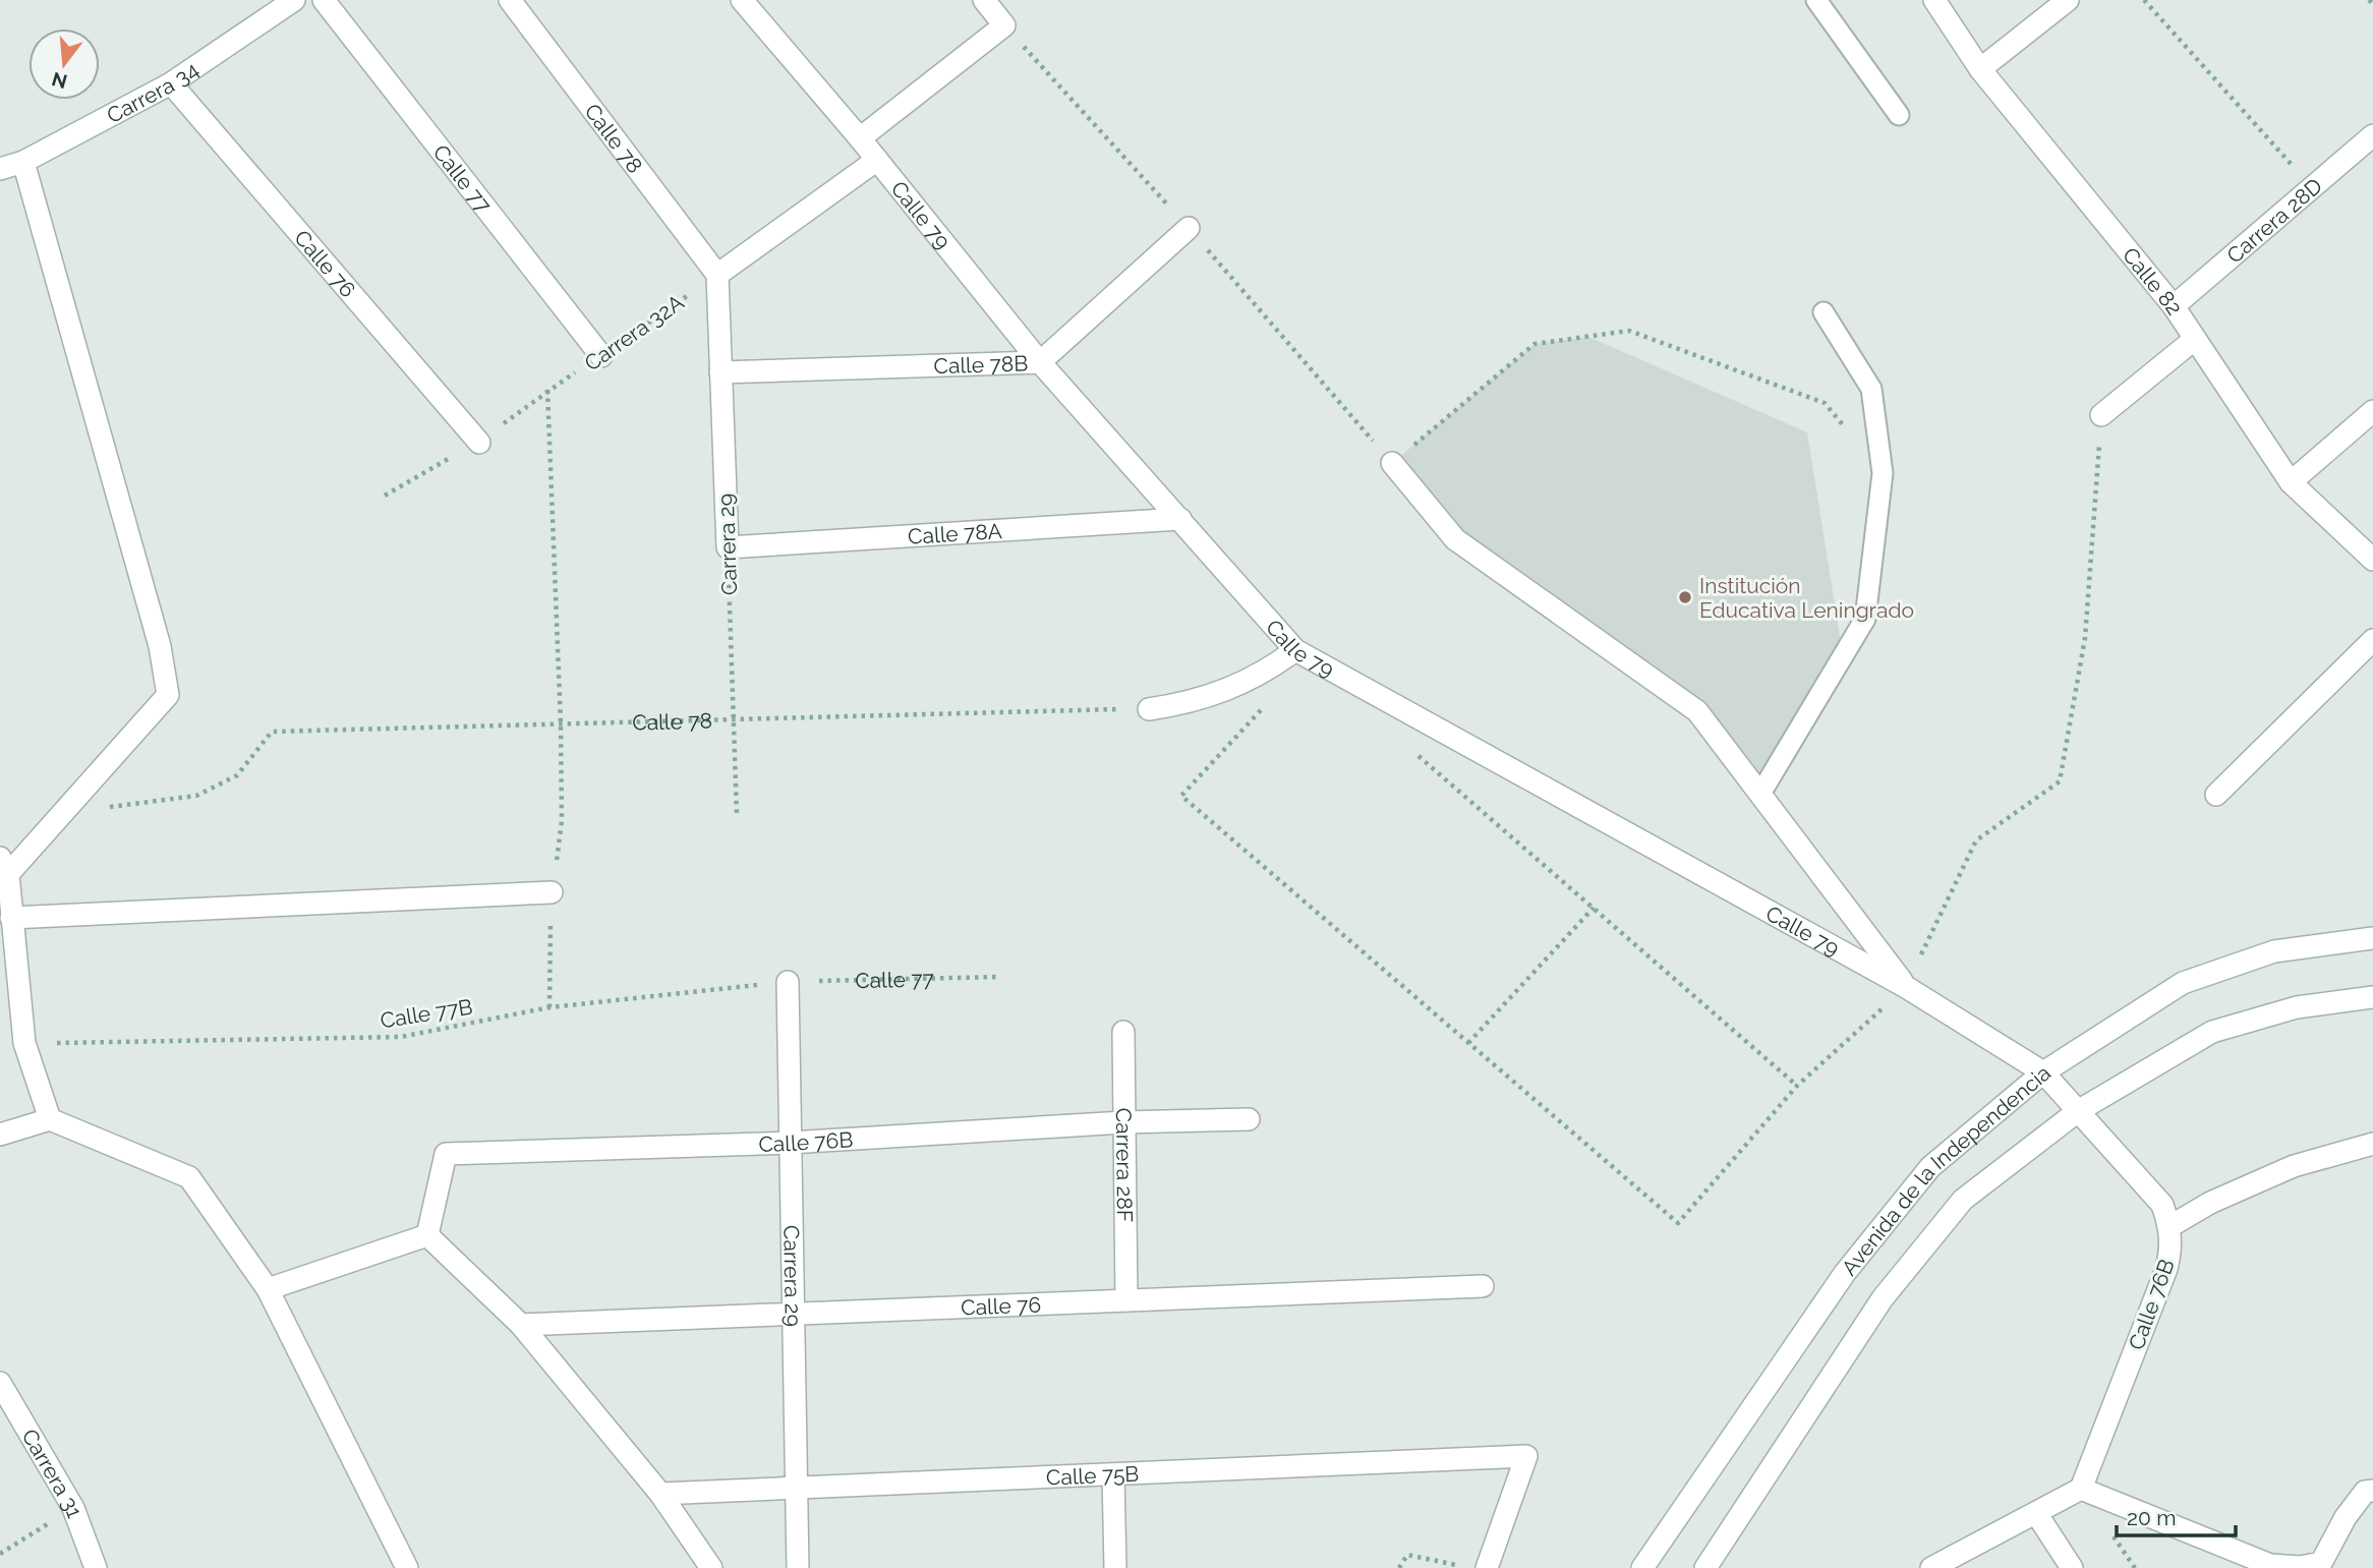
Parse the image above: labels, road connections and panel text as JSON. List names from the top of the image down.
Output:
{
  "streets": {
    "street": [
      "Carrera 34",
      "Calle 78",
      "Calle 77",
      "Calle 79",
      "Carrera 28D",
      "Calle 76",
      "Calle 82",
      "Calle 78B",
      "Calle 78A",
      "Carrera 29",
      "Calle 76B",
      "Carrera 28F",
      "Avenida de la Independencia",
      "Carrera 31",
      "Calle 75B"
    ],
    "path": ["Carrera 32A", "Calle 77B"]
  },
  "crossings": [
    ["Carrera 34", "Calle 76"],
    ["Calle 78", "Carrera 32A"],
    ["Calle 78", "Carrera 29"],
    ["Calle 77", "Carrera 32A"],
    ["Calle 77", "Carrera 29"],
    ["Calle 77", "Calle 77B"],
    ["Calle 79", "Calle 78B"],
    ["Calle 79", "Calle 78A"],
    ["Calle 79", "Avenida de la Independencia"],
    ["Carrera 28D", "Calle 82"],
    ["Calle 76", "Carrera 32A"],
    ["Calle 76", "Carrera 29"],
    ["Calle 76", "Carrera 28F"],
    ["Carrera 32A", "Carrera 29"],
    ["Calle 78B", "Carrera 29"],
    ["Calle 78A", "Carrera 29"],
    ["Carrera 29", "Calle 77B"],
    ["Carrera 29", "Calle 76B"],
    ["Carrera 29", "Calle 75B"],
    ["Calle 76B", "Carrera 28F"]
  ],
  "places": ["Institución Educativa Leningrado"],
  "scale_bar": "20 m",
  "north": "bottom"
}
